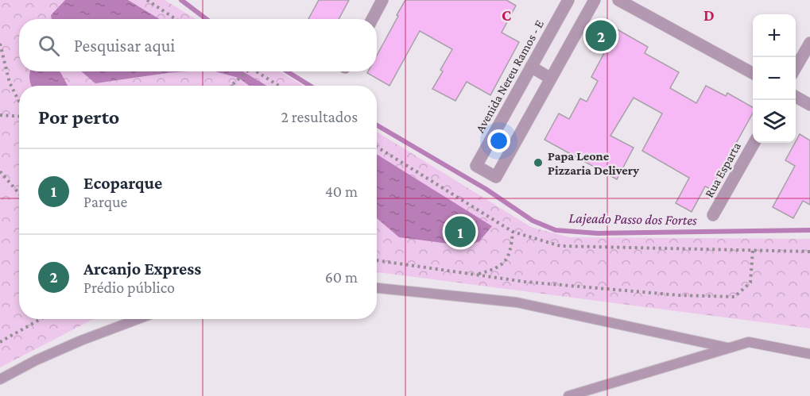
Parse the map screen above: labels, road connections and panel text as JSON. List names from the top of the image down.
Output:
{
  "streets": {
    "street": ["Avenida Nereu Ramos - E", "Rua Esparta"]
  },
  "water": ["Lajeado Passo dos Fortes"],
  "places": ["Papa Leone Pizzaria Delivery"],
  "page": {
    "map_buttons": ["+", "−"],
    "pins": ["2", "1"],
    "search": "Pesquisar aqui",
    "heading": ["Por perto", "2 resultados"],
    "list": [
      {
        "mark": "1",
        "name": "Ecoparque",
        "note": "Parque",
        "value": "40 m"
      },
      {
        "mark": "2",
        "name": "Arcanjo Express",
        "note": "Prédio público",
        "value": "60 m"
      }
    ]
  },
  "grid": {
    "columns": ["C", "D"]
  }
}
